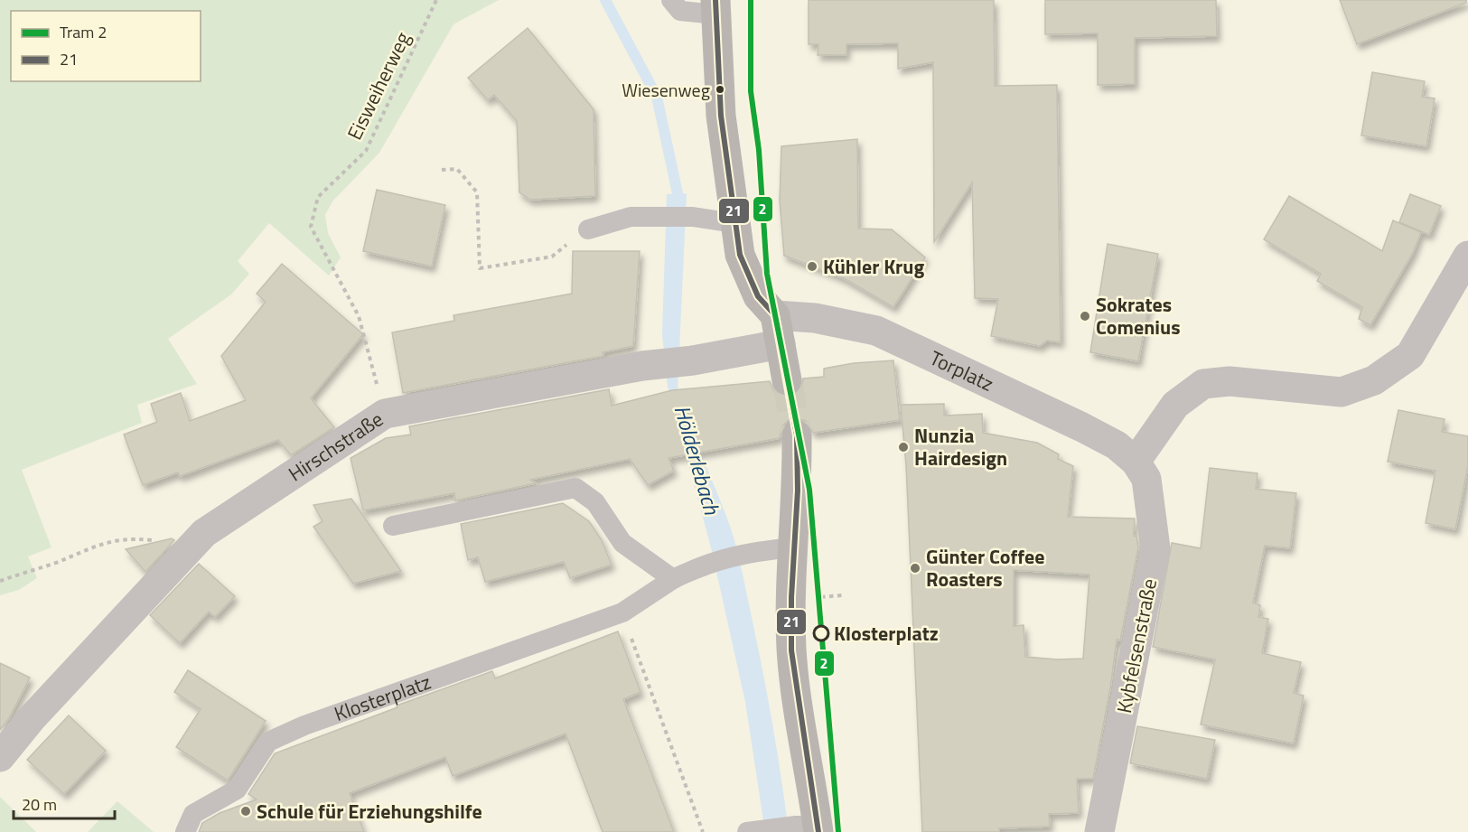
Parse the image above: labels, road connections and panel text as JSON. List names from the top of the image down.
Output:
{
  "streets": {
    "street": ["Torplatz", "Hirschstraße", "Kybfelsenstraße"],
    "lane": ["Klosterplatz"],
    "path": ["Eisweiherweg"]
  },
  "crossings": [
    ["Eisweiherweg", "Hirschstraße"],
    ["Torplatz", "Kybfelsenstraße"]
  ],
  "water": ["Hölderlebach"],
  "places": [
    "Wiesenweg",
    "Kühler Krug",
    "Sokrates Comenius",
    "Nunzia Hairdesign",
    "Günter Coffee Roasters",
    "Klosterplatz",
    "Schule für Erziehungshilfe"
  ],
  "lines": ["tram line 2", "transit line 21"],
  "legend": ["Tram 2", "21"],
  "scale_bar": "20 m"
}
